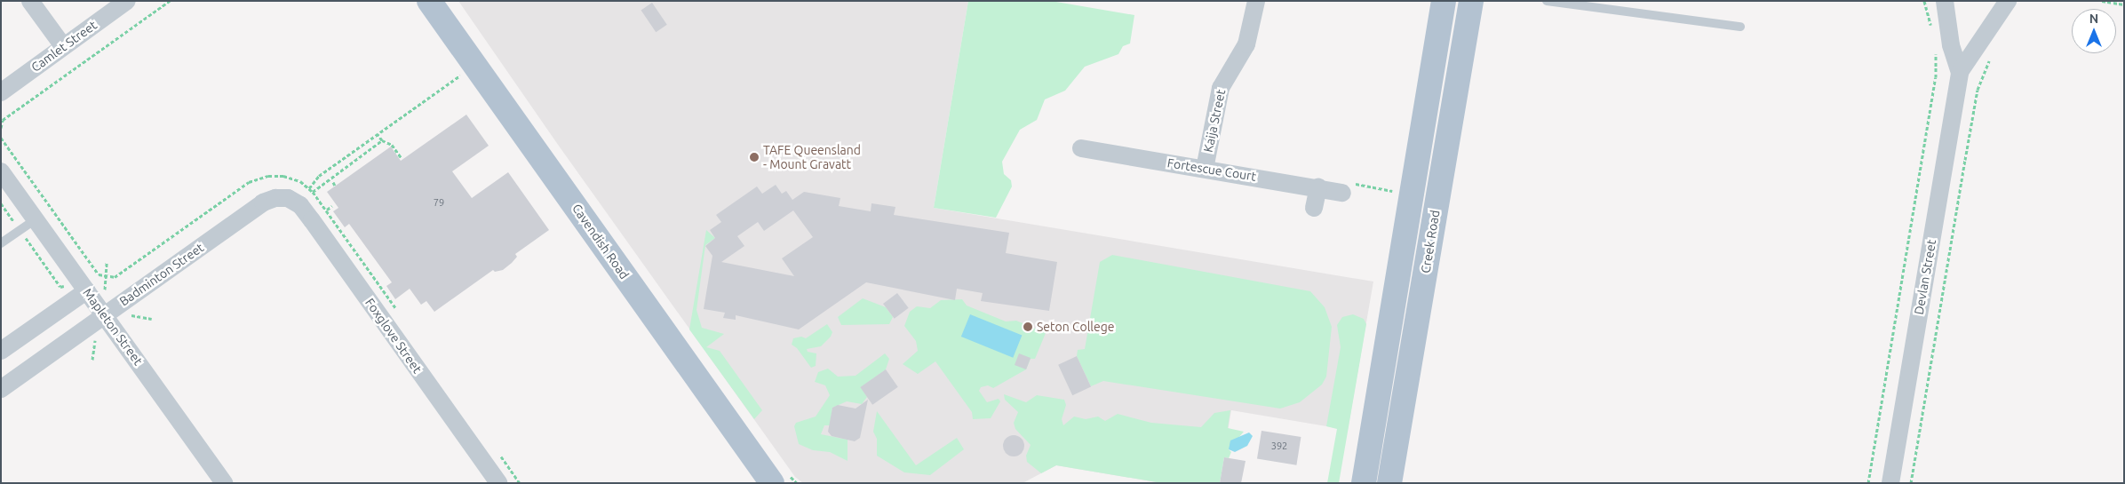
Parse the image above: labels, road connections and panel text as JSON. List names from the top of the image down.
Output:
{
  "streets": {
    "main road": ["Cavendish Road", "Creek Road"],
    "street": [
      "Camlet Street",
      "Kaija Street",
      "Fortescue Court",
      "Badminton Street",
      "Devlan Street",
      "Mapleton Street",
      "Foxglove Street"
    ]
  },
  "crossings": [
    ["Kaija Street", "Fortescue Court"],
    ["Badminton Street", "Mapleton Street"],
    ["Badminton Street", "Foxglove Street"]
  ],
  "places": ["TAFE Queensland - Mount Gravatt", "Seton College"],
  "house_numbers": ["79", "392"],
  "north": "top"
}
